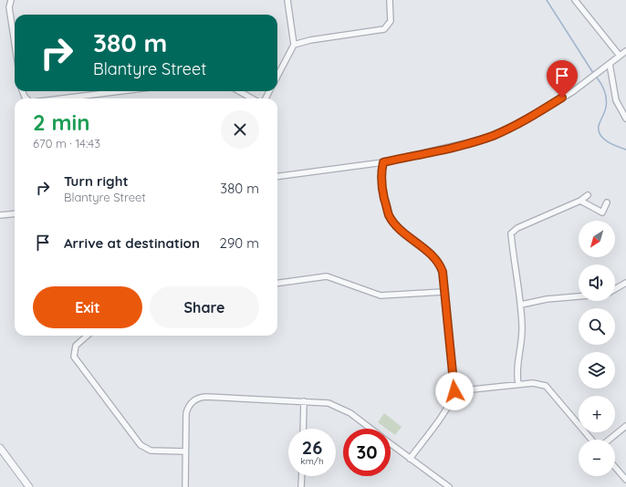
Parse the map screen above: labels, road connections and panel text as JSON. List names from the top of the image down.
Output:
{
  "north": "bottom left",
  "page": {
    "turn": ["380 m", "Blantyre Street"],
    "heading": ["2 min", "670 m · 14:43"],
    "list": [
      {
        "name": "Turn right",
        "note": "Blantyre Street",
        "value": "380 m"
      },
      {
        "name": "Arrive at destination",
        "value": "290 m"
      }
    ],
    "map_buttons": ["+", "−"],
    "buttons": ["Exit", "Share"],
    "speed": "26 km/h",
    "limit": "30"
  }
}
